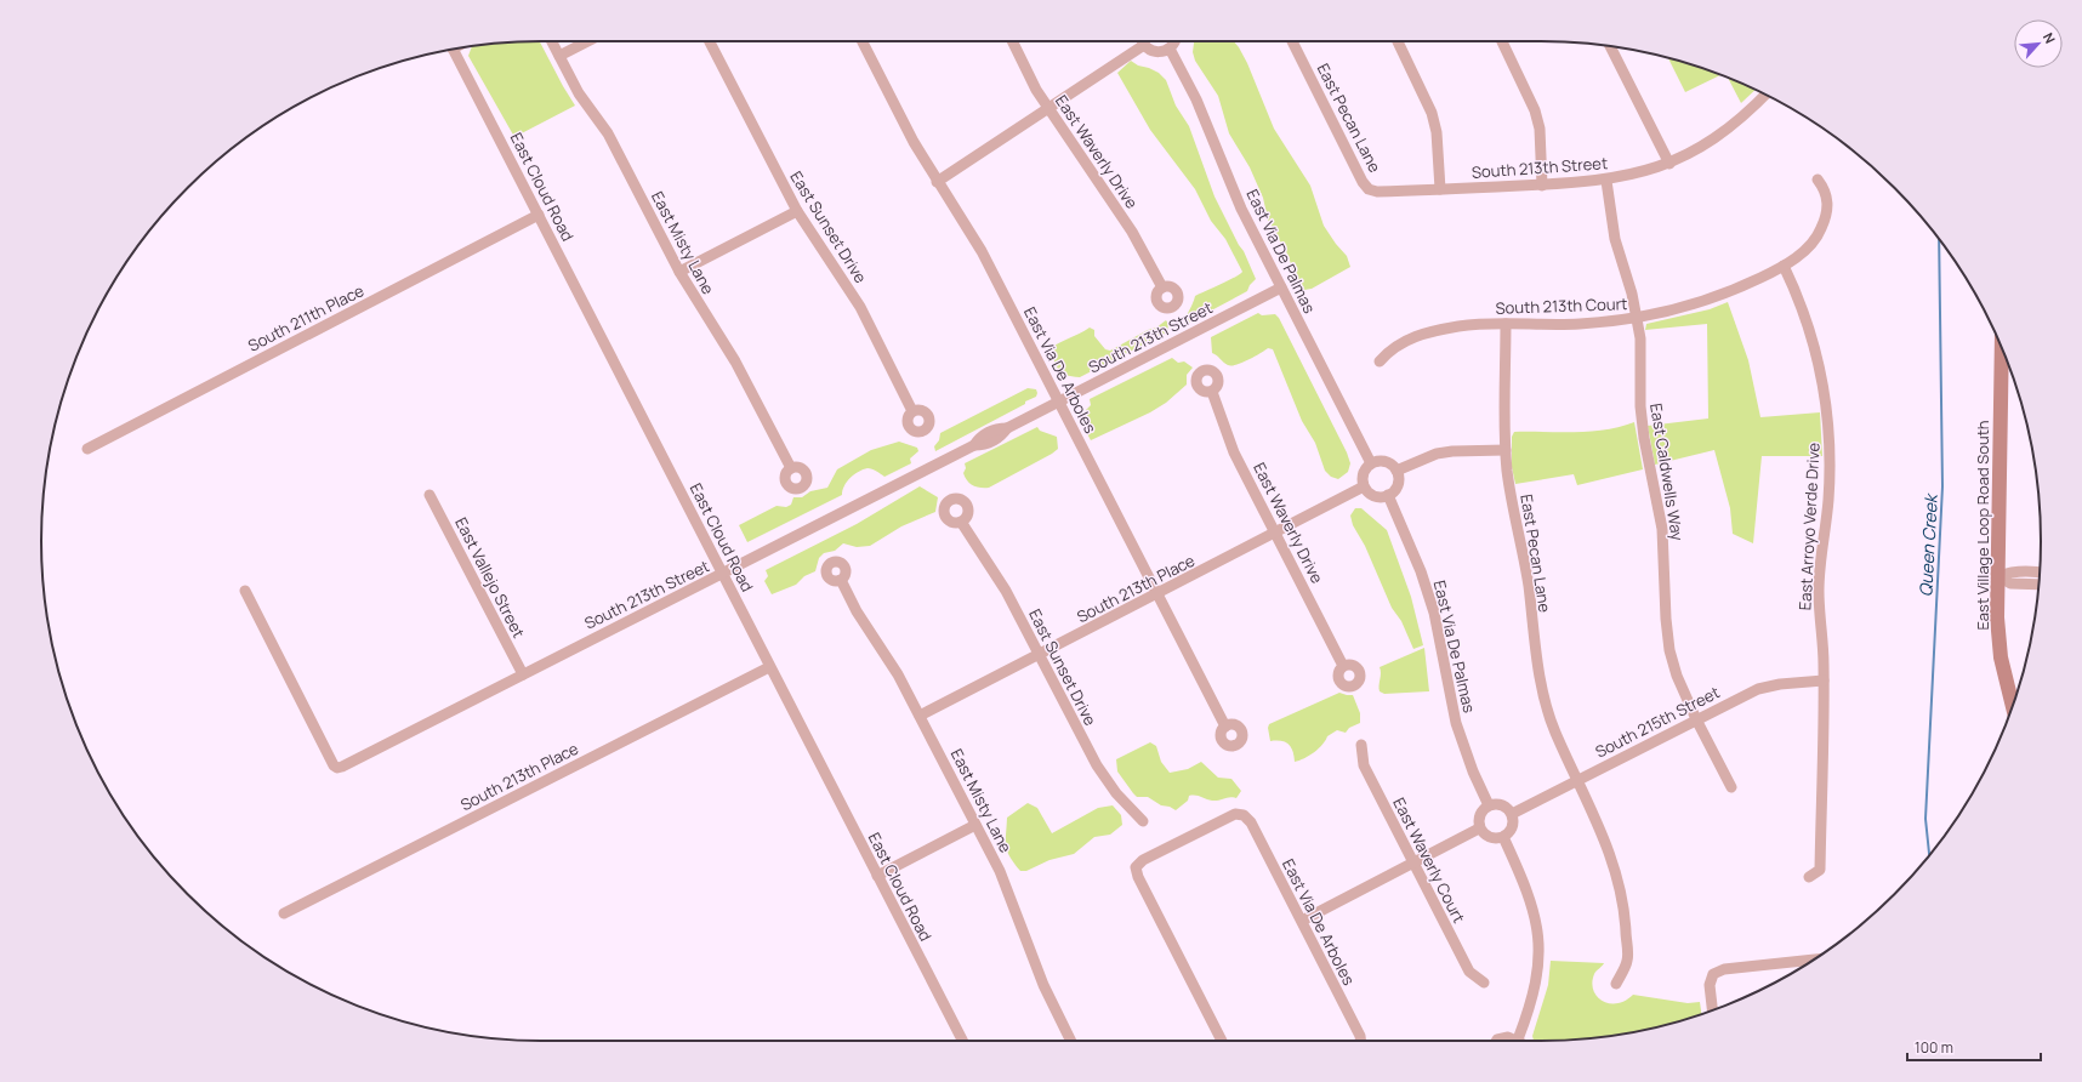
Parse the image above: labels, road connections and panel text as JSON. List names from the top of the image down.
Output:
{
  "streets": {
    "street": [
      "East Pecan Lane",
      "East Waverly Drive",
      "South 213th Street",
      "East Cloud Road",
      "East Sunset Drive",
      "East Misty Lane",
      "East Via De Palmas",
      "South 213th Court",
      "South 211th Place",
      "East Via De Arboles",
      "East Caldwells Way",
      "East Village Loop Road South",
      "East Arroyo Verde Drive",
      "East Vallejo Street",
      "South 213th Place",
      "South 215th Street",
      "East Waverly Court"
    ]
  },
  "crossings": [
    ["East Pecan Lane", "South 213th Street"],
    ["East Pecan Lane", "South 213th Court"],
    ["East Pecan Lane", "South 215th Street"],
    ["East Waverly Drive", "South 213th Place"],
    ["South 213th Street", "East Cloud Road"],
    ["South 213th Street", "East Via De Palmas"],
    ["South 213th Street", "East Via De Arboles"],
    ["South 213th Street", "East Caldwells Way"],
    ["South 213th Street", "East Vallejo Street"],
    ["East Cloud Road", "South 211th Place"],
    ["East Cloud Road", "South 213th Place"],
    ["East Sunset Drive", "South 213th Place"],
    ["East Misty Lane", "South 213th Place"],
    ["East Via De Palmas", "South 213th Place"],
    ["East Via De Palmas", "South 215th Street"],
    ["South 213th Court", "East Caldwells Way"],
    ["South 213th Court", "East Arroyo Verde Drive"],
    ["East Via De Arboles", "South 213th Place"],
    ["East Caldwells Way", "South 215th Street"],
    ["East Arroyo Verde Drive", "South 215th Street"]
  ],
  "water": ["Queen Creek"],
  "scale_bar": "100 m",
  "north": "top right"
}
